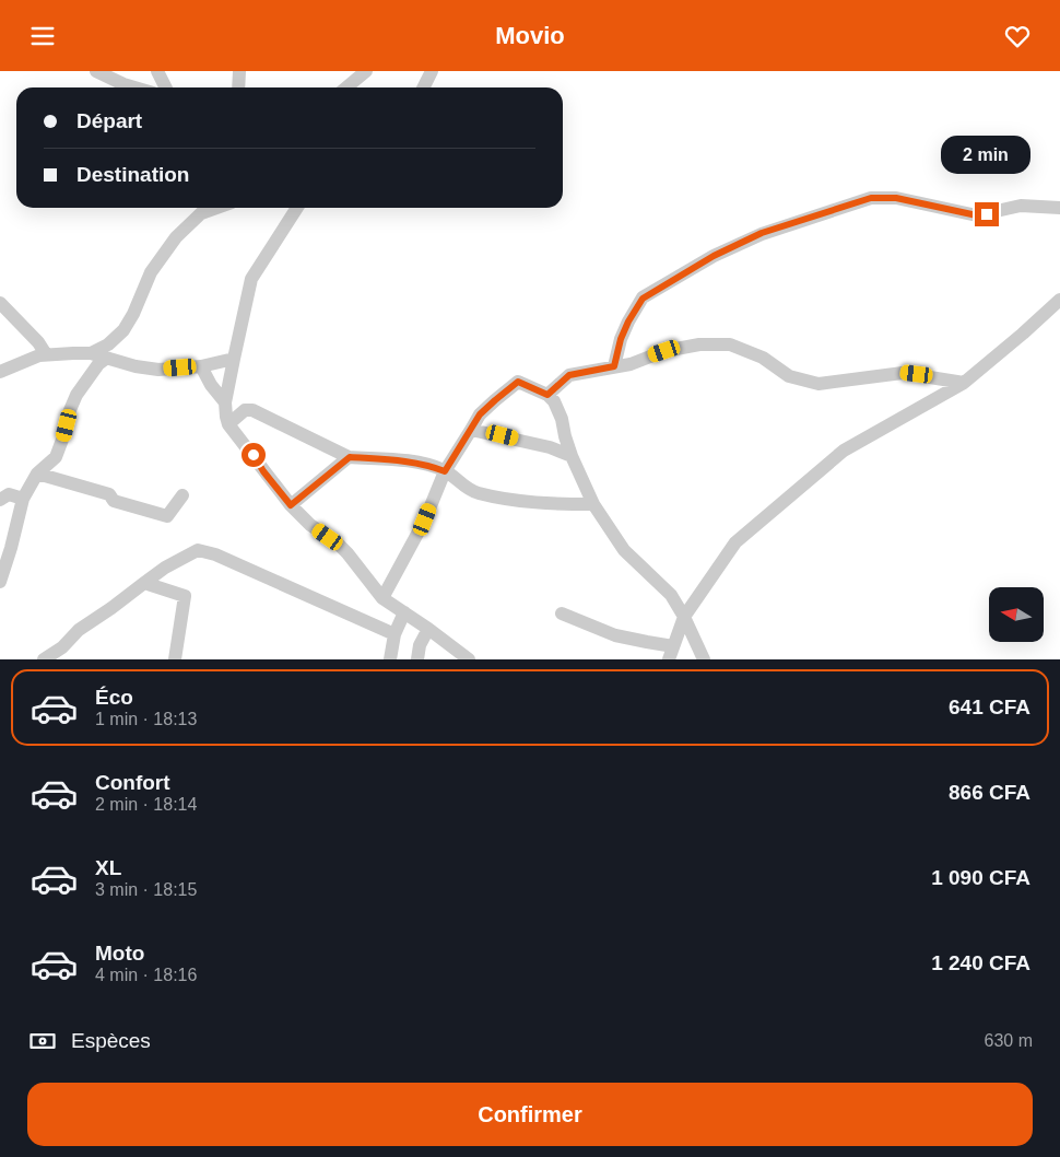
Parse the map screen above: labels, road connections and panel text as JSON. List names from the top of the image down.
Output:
{
  "north": "left",
  "page": {
    "header": "Movio",
    "banner": ["Départ", "Destination"],
    "bubble": "2 min",
    "list": [
      {
        "name": "Éco",
        "note": "1 min · 18:13",
        "value": "641 CFA"
      },
      {
        "name": "Confort",
        "note": "2 min · 18:14",
        "value": "866 CFA"
      },
      {
        "name": "XL",
        "note": "3 min · 18:15",
        "value": "1 090 CFA"
      },
      {
        "name": "Moto",
        "note": "4 min · 18:16",
        "value": "1 240 CFA"
      }
    ],
    "pay": ["Espèces", "630 m"],
    "buttons": "Confirmer"
  }
}
